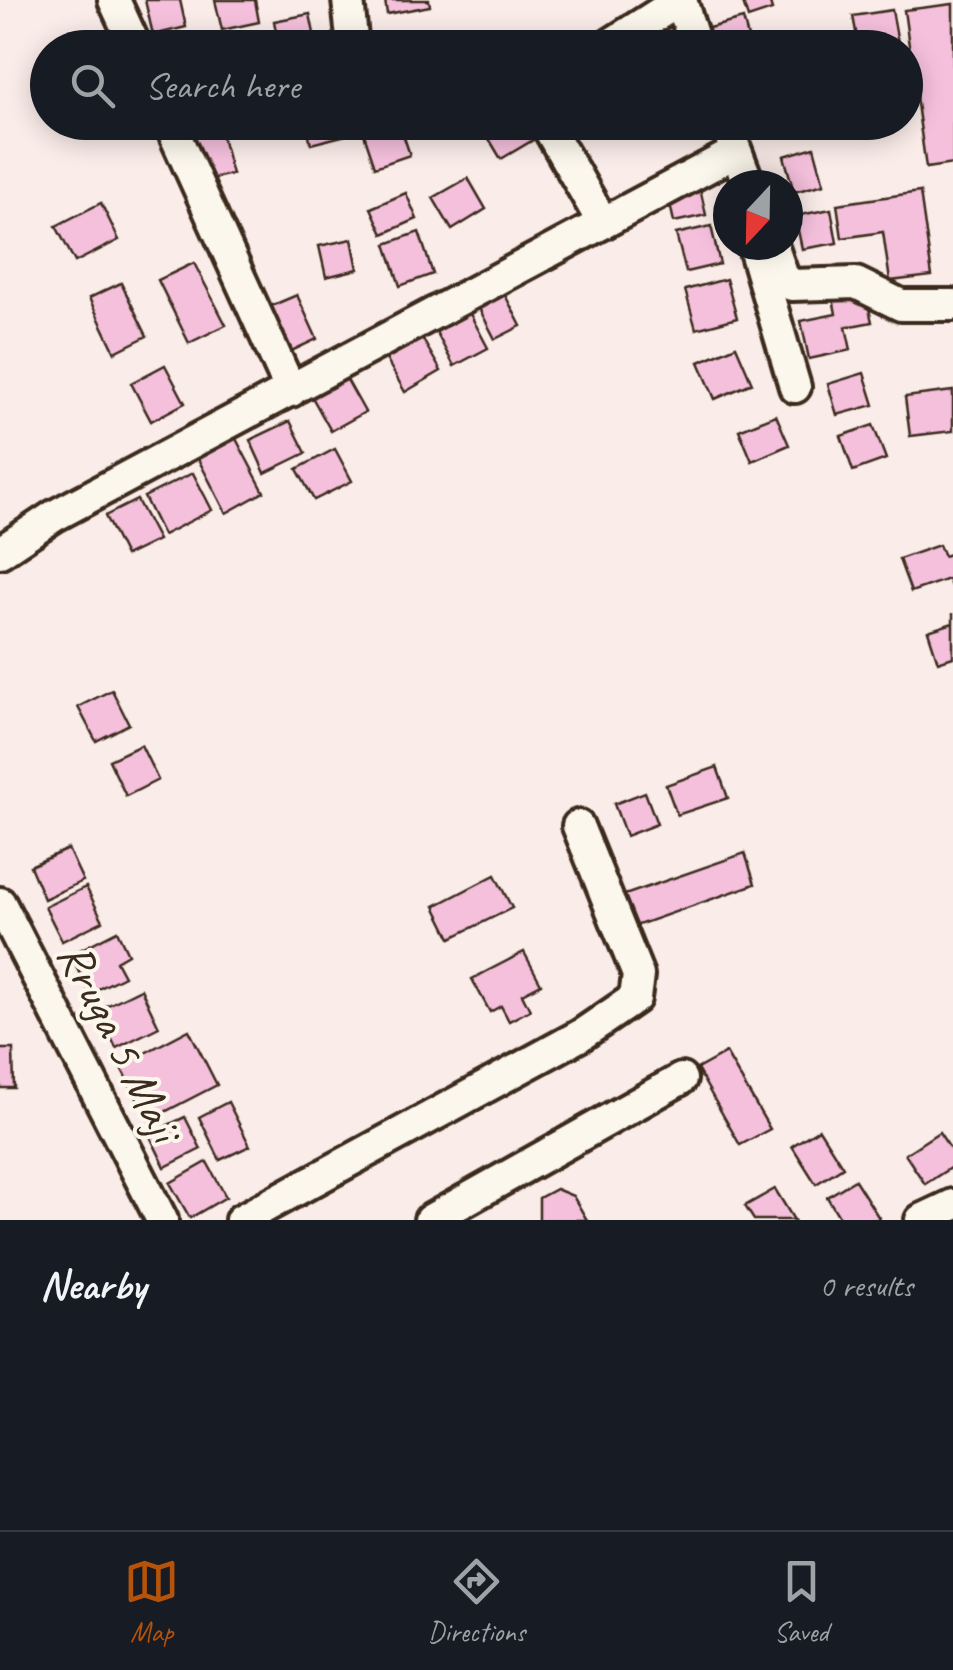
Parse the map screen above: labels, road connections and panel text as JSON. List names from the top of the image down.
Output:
{
  "streets": {
    "street": ["Rruga 5 Maji"]
  },
  "north": "bottom",
  "page": {
    "search": "Search here",
    "heading": ["Nearby", "0 results"],
    "nav": ["Map", "Directions", "Saved"]
  }
}
